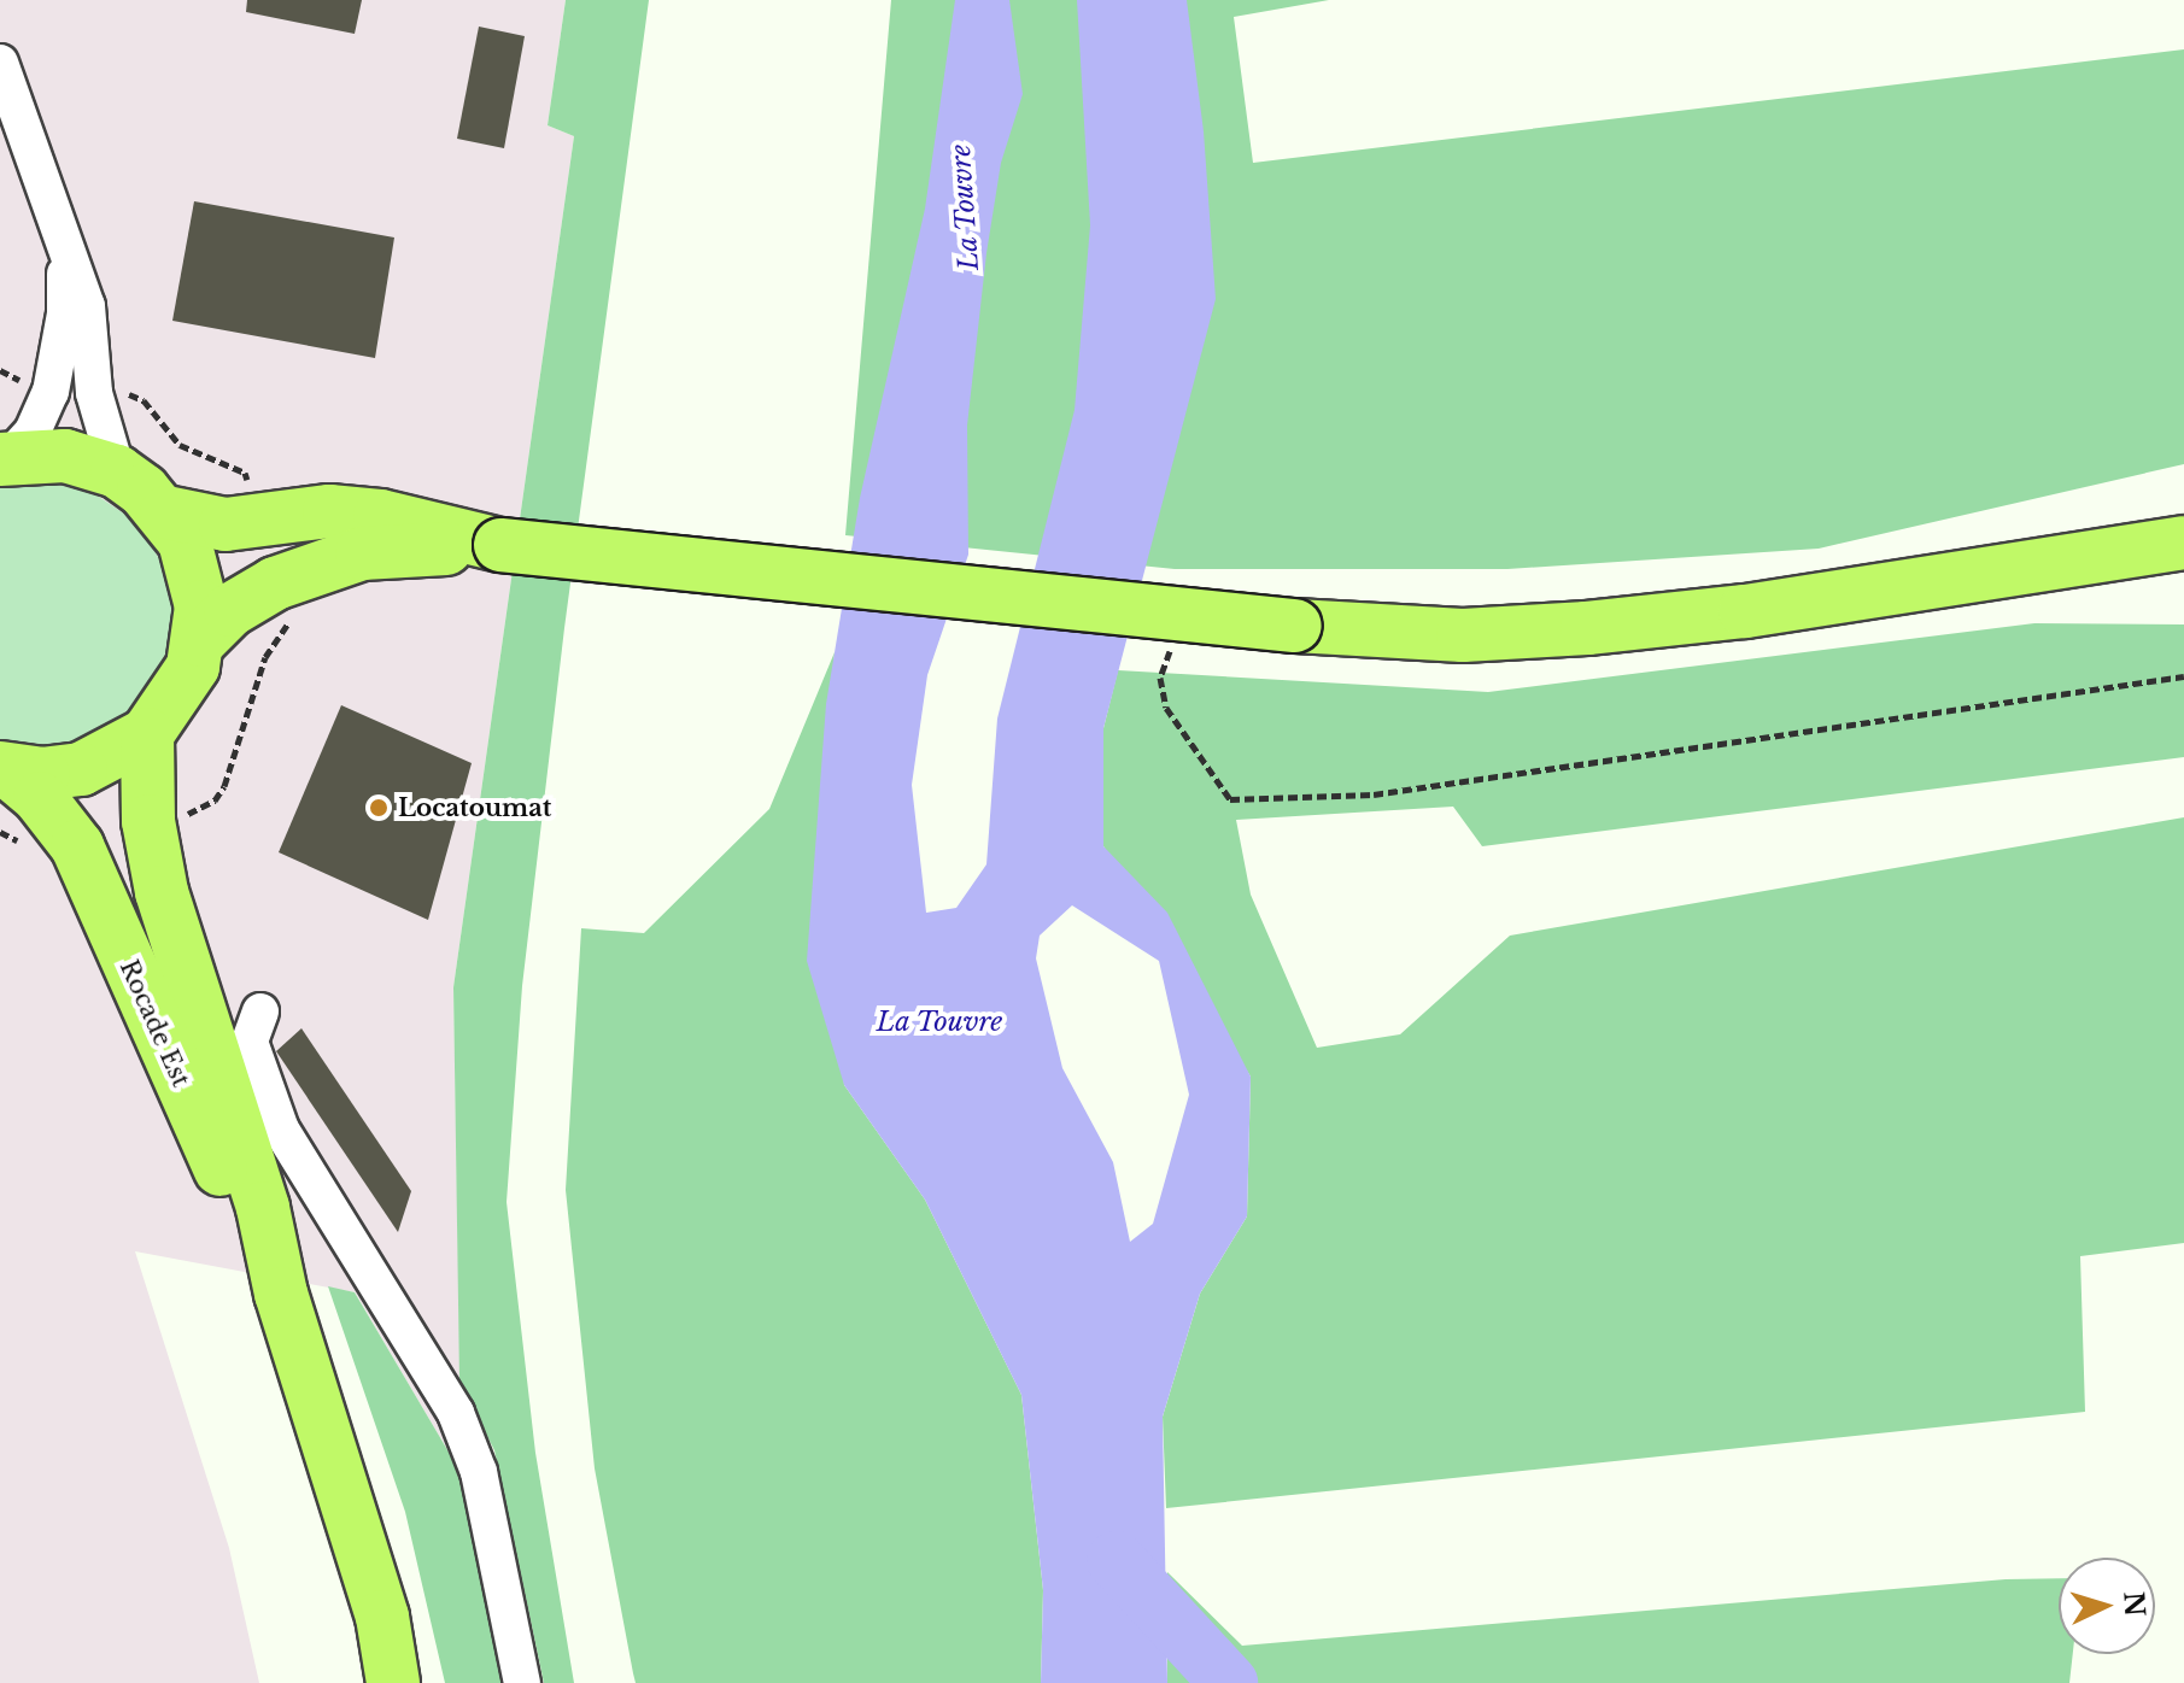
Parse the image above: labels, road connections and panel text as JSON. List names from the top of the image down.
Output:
{
  "streets": {
    "main road": ["Rocade Est"]
  },
  "water": ["La Touvre"],
  "places": ["Locatoumat"],
  "north": "right"
}
